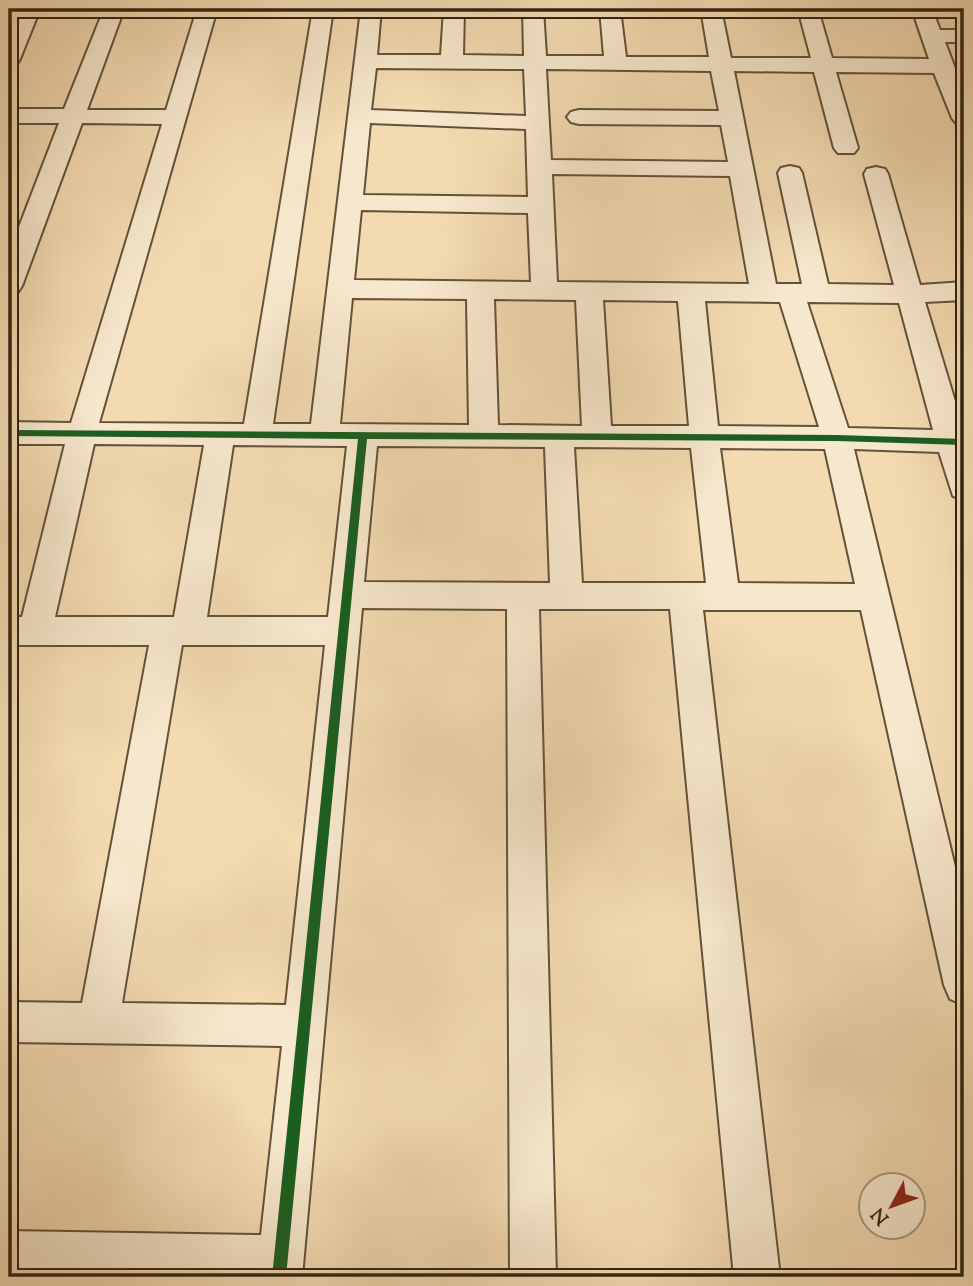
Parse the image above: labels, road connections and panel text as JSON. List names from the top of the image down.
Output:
{
  "north": "bottom left"
}
